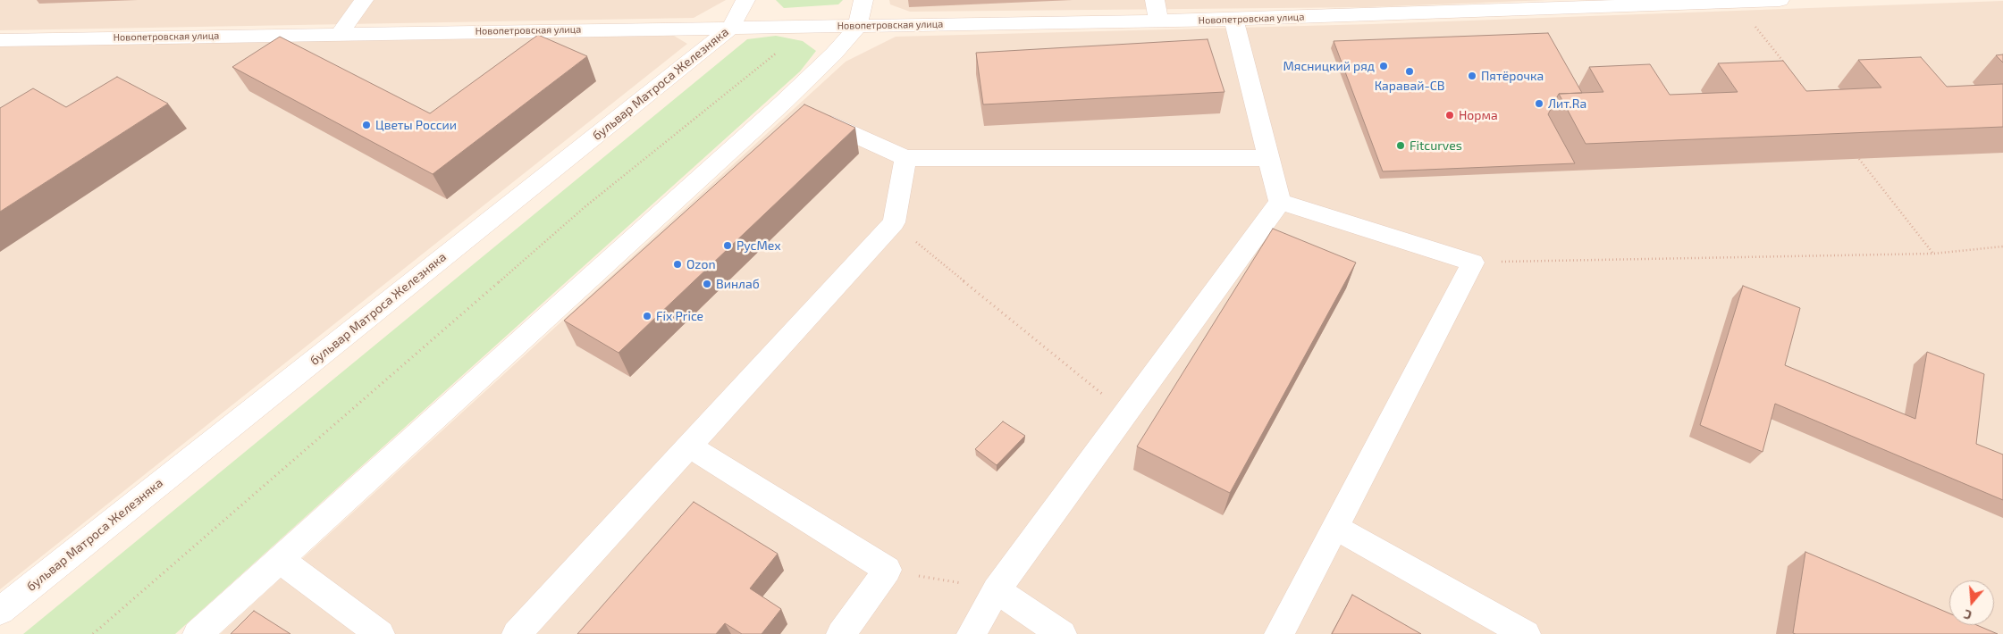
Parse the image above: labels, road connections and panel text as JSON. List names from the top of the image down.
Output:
{
  "streets": {
    "street": ["Новопетровская улица", "бульвар Матроса Железняка"]
  },
  "crossings": [
    ["Новопетровская улица", "бульвар Матроса Железняка"]
  ],
  "places": [
    "Мясницкий ряд",
    "Каравай-СВ",
    "Пятёрочка",
    "Лит.Ra",
    "Норма",
    "Цветы России",
    "Fitcurves",
    "РусМех",
    "Ozon",
    "Винлаб",
    "Fix Price"
  ],
  "north": "bottom"
}
